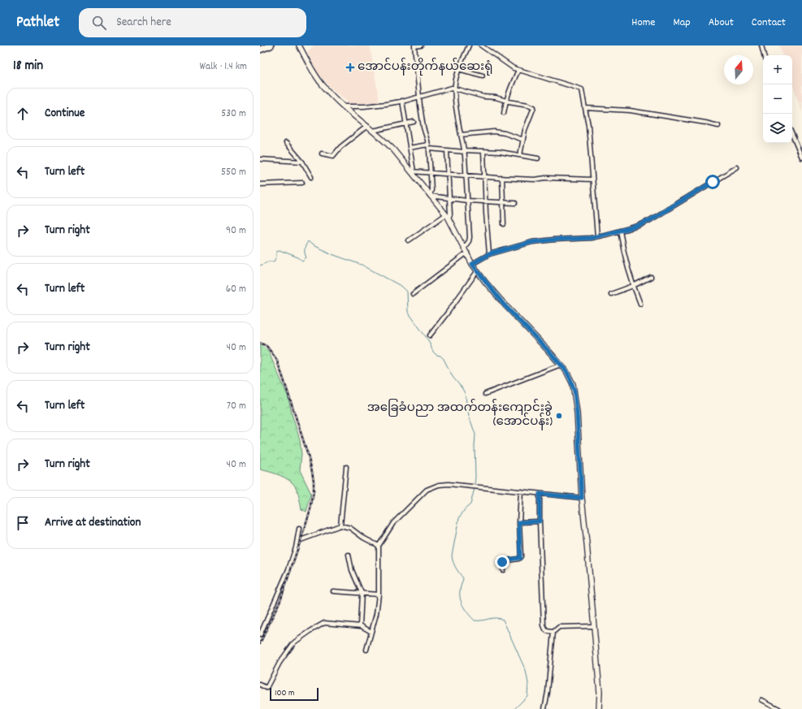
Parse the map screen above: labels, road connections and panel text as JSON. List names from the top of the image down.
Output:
{
  "places": {
    "health": ["အောင်ပန်းတိုက်နယ်ဆေးရုံ"],
    "other": ["အခြေခံပညာ အထက်တန်းကျောင်းခွဲ (အောင်ပန်း)"]
  },
  "scale_bar": "100 m",
  "north": "top",
  "page": {
    "header": "Pathlet",
    "search": "Search here",
    "nav": [
      "Home",
      "Map",
      "About",
      "Contact"
    ],
    "heading": ["18 min", "Walk · 1.4 km"],
    "map_buttons": ["+", "−"],
    "list": [
      ["Continue", "530 m"],
      ["Turn left", "550 m"],
      ["Turn right", "90 m"],
      ["Turn left", "60 m"],
      ["Turn right", "40 m"],
      ["Turn left", "70 m"],
      ["Turn right", "40 m"],
      "Arrive at destination"
    ],
    "scale": "100 m"
  }
}
